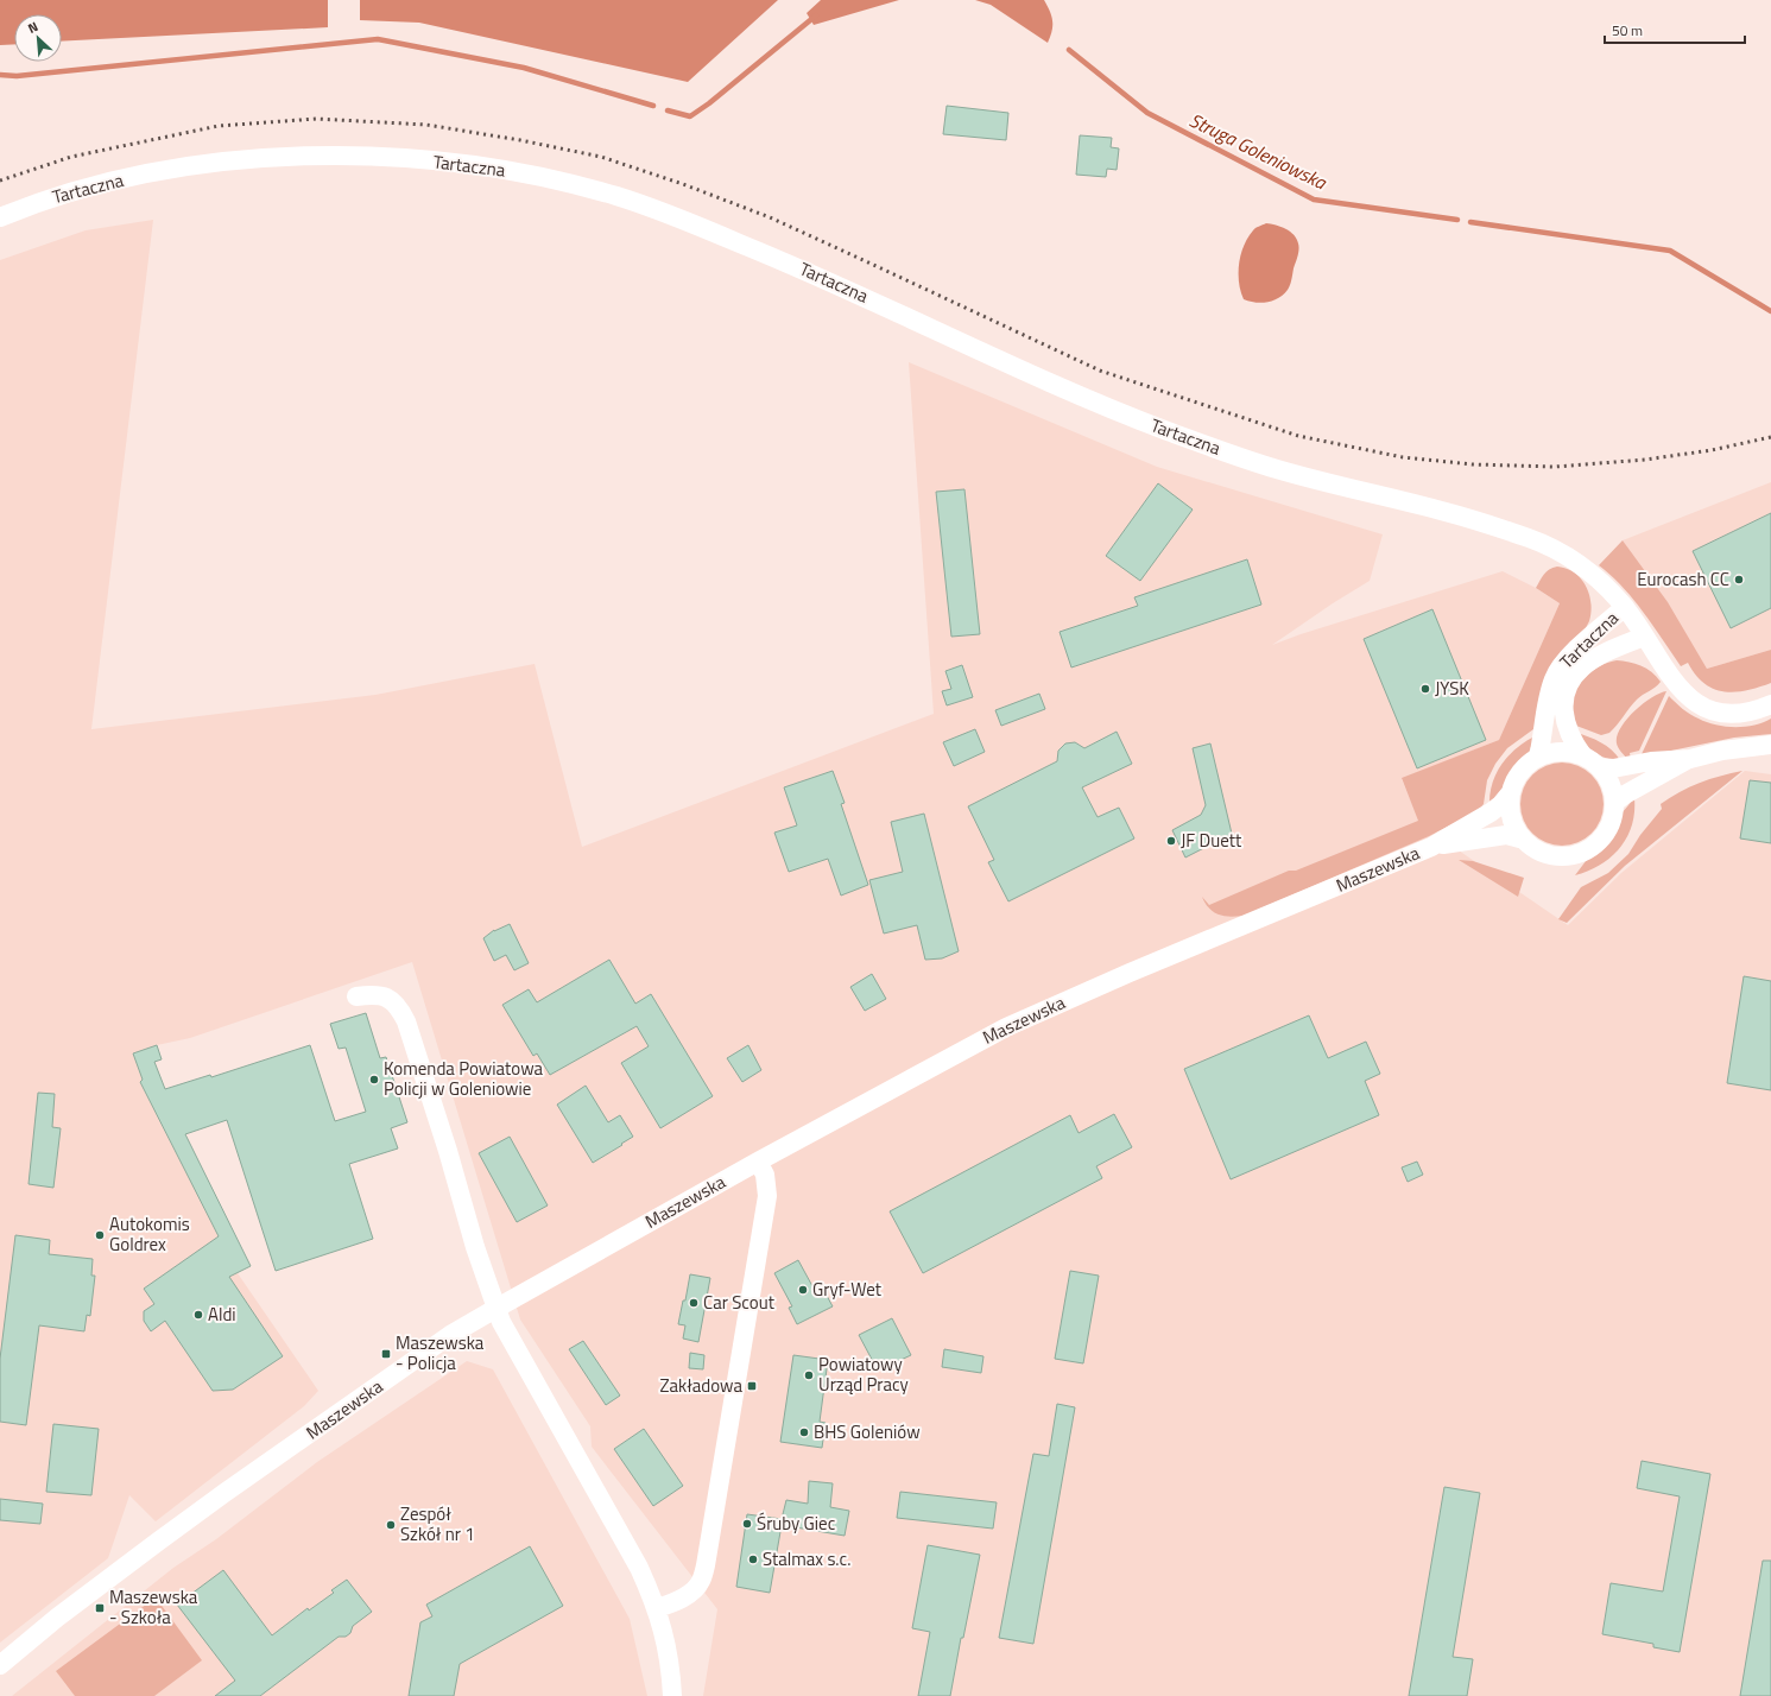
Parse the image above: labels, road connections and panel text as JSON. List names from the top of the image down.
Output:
{
  "streets": {
    "street": ["Tartaczna", "Maszewska"]
  },
  "crossings": [
    ["Tartaczna", "Maszewska"]
  ],
  "water": ["Struga Goleniowska"],
  "places": {
    "other": [
      "Eurocash CC",
      "JYSK",
      "JF Duett",
      "Komenda Powiatowa Policji w Goleniowie",
      "Autokomis Goldrex",
      "Gryf-Wet",
      "Car Scout",
      "Aldi",
      "Powiatowy Urząd Pracy",
      "BHS Goleniów",
      "Śruby Giec",
      "Zespół Szkół nr 1",
      "Stalmax s.c."
    ],
    "transit": ["Maszewska - Policja", "Zakładowa", "Maszewska - Szkoła"]
  },
  "scale_bar": "50 m",
  "north": "top left"
}
